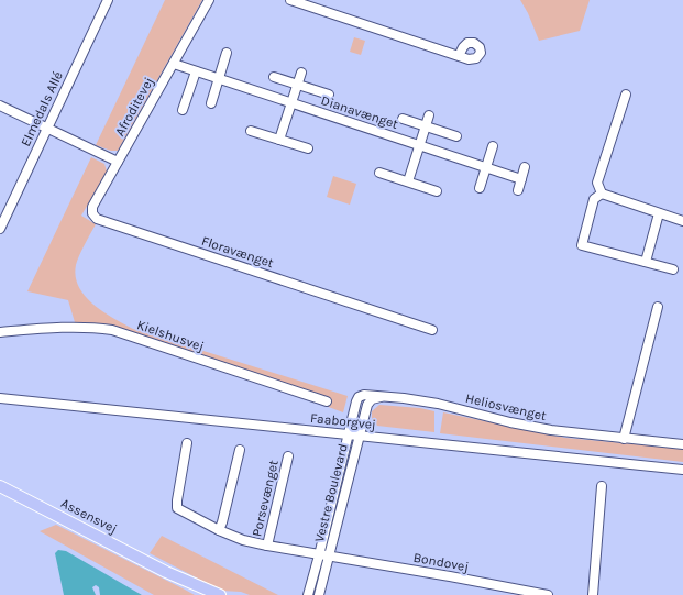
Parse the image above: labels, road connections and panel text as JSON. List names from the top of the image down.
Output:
{
  "streets": {
    "main road": ["Assensvej"],
    "street": [
      "Afroditevej",
      "Elmedals Allé",
      "Dianavænget",
      "Floravænget",
      "Kielshusvej",
      "Heliosvænget",
      "Faaborgvej",
      "Vestre Boulevard",
      "Porsevænget",
      "Bondovej"
    ]
  },
  "crossings": [
    ["Afroditevej", "Dianavænget"],
    ["Afroditevej", "Floravænget"],
    ["Heliosvænget", "Faaborgvej"],
    ["Heliosvænget", "Vestre Boulevard"],
    ["Faaborgvej", "Vestre Boulevard"],
    ["Vestre Boulevard", "Porsevænget"],
    ["Vestre Boulevard", "Bondovej"],
    ["Porsevænget", "Bondovej"]
  ]
}
